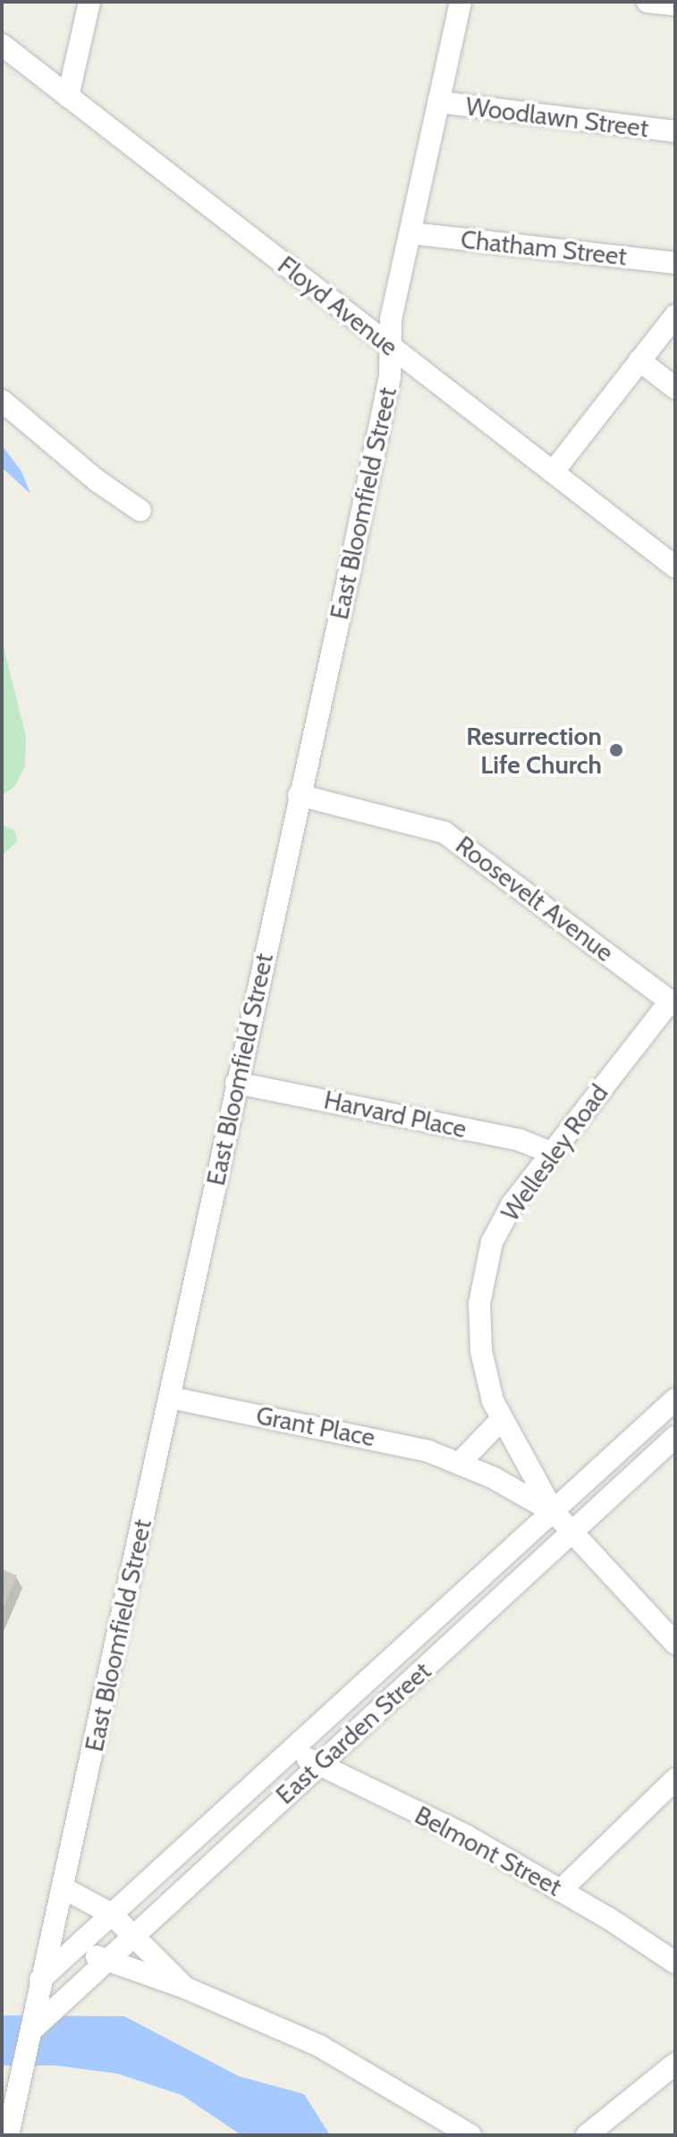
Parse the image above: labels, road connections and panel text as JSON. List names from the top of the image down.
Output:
{
  "streets": {
    "street": [
      "Woodlawn Street",
      "Chatham Street",
      "Floyd Avenue",
      "East Bloomfield Street",
      "Roosevelt Avenue",
      "Harvard Place",
      "Wellesley Road",
      "Grant Place",
      "East Garden Street",
      "Belmont Street"
    ]
  },
  "crossings": [
    ["Woodlawn Street", "East Bloomfield Street"],
    ["Chatham Street", "East Bloomfield Street"],
    ["Floyd Avenue", "East Bloomfield Street"],
    ["East Bloomfield Street", "Roosevelt Avenue"],
    ["East Bloomfield Street", "Harvard Place"],
    ["East Bloomfield Street", "Grant Place"],
    ["East Bloomfield Street", "East Garden Street"],
    ["Roosevelt Avenue", "Wellesley Road"],
    ["Harvard Place", "Wellesley Road"],
    ["Wellesley Road", "Grant Place"],
    ["Wellesley Road", "East Garden Street"],
    ["Grant Place", "East Garden Street"],
    ["East Garden Street", "Belmont Street"]
  ],
  "places": ["Resurrection Life Church"]
}
